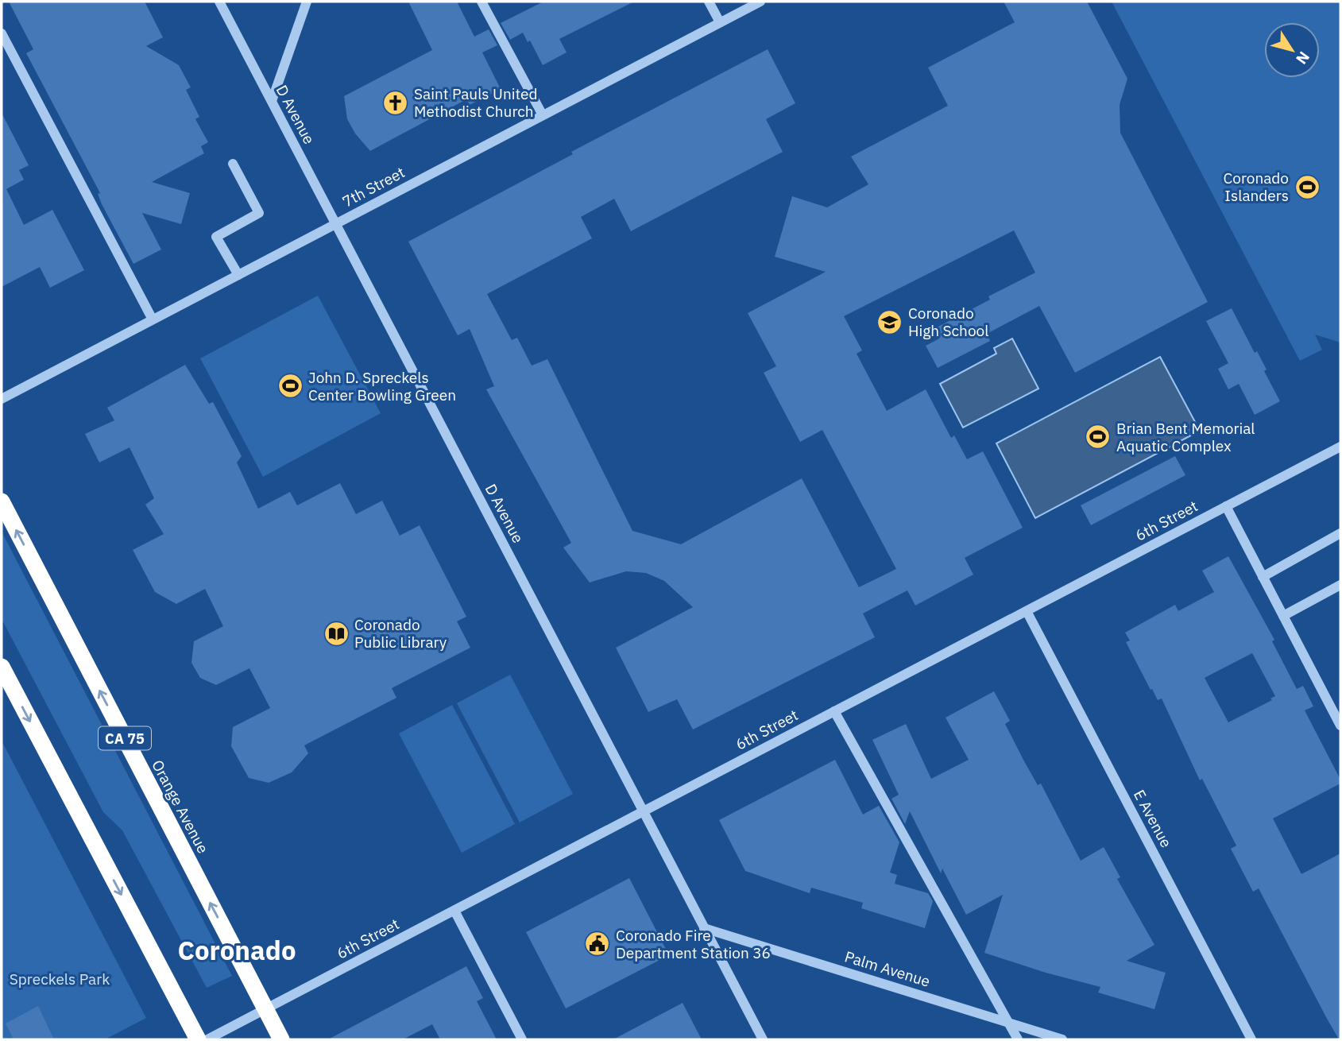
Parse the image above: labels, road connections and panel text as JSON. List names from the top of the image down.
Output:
{
  "streets": {
    "highway": ["CA 75", "Orange Avenue"],
    "street": [
      "D Avenue",
      "7th Street",
      "6th Street",
      "E Avenue",
      "Palm Avenue"
    ]
  },
  "crossings": [
    ["D Avenue", "7th Street"],
    ["D Avenue", "6th Street"],
    ["D Avenue", "Palm Avenue"],
    ["6th Street", "Orange Avenue"],
    ["6th Street", "E Avenue"]
  ],
  "districts": ["Coronado"],
  "parks": ["Spreckels Park"],
  "places": {
    "church": ["Saint Pauls United Methodist Church"],
    "sports": ["Coronado Islanders", "John D. Spreckels Center Bowling Green", "Brian Bent Memorial Aquatic Complex"],
    "school or university": ["Coronado High School"],
    "library": ["Coronado Public Library"],
    "public building": ["Coronado Fire Department Station 36"]
  },
  "north": "bottom right"
}
